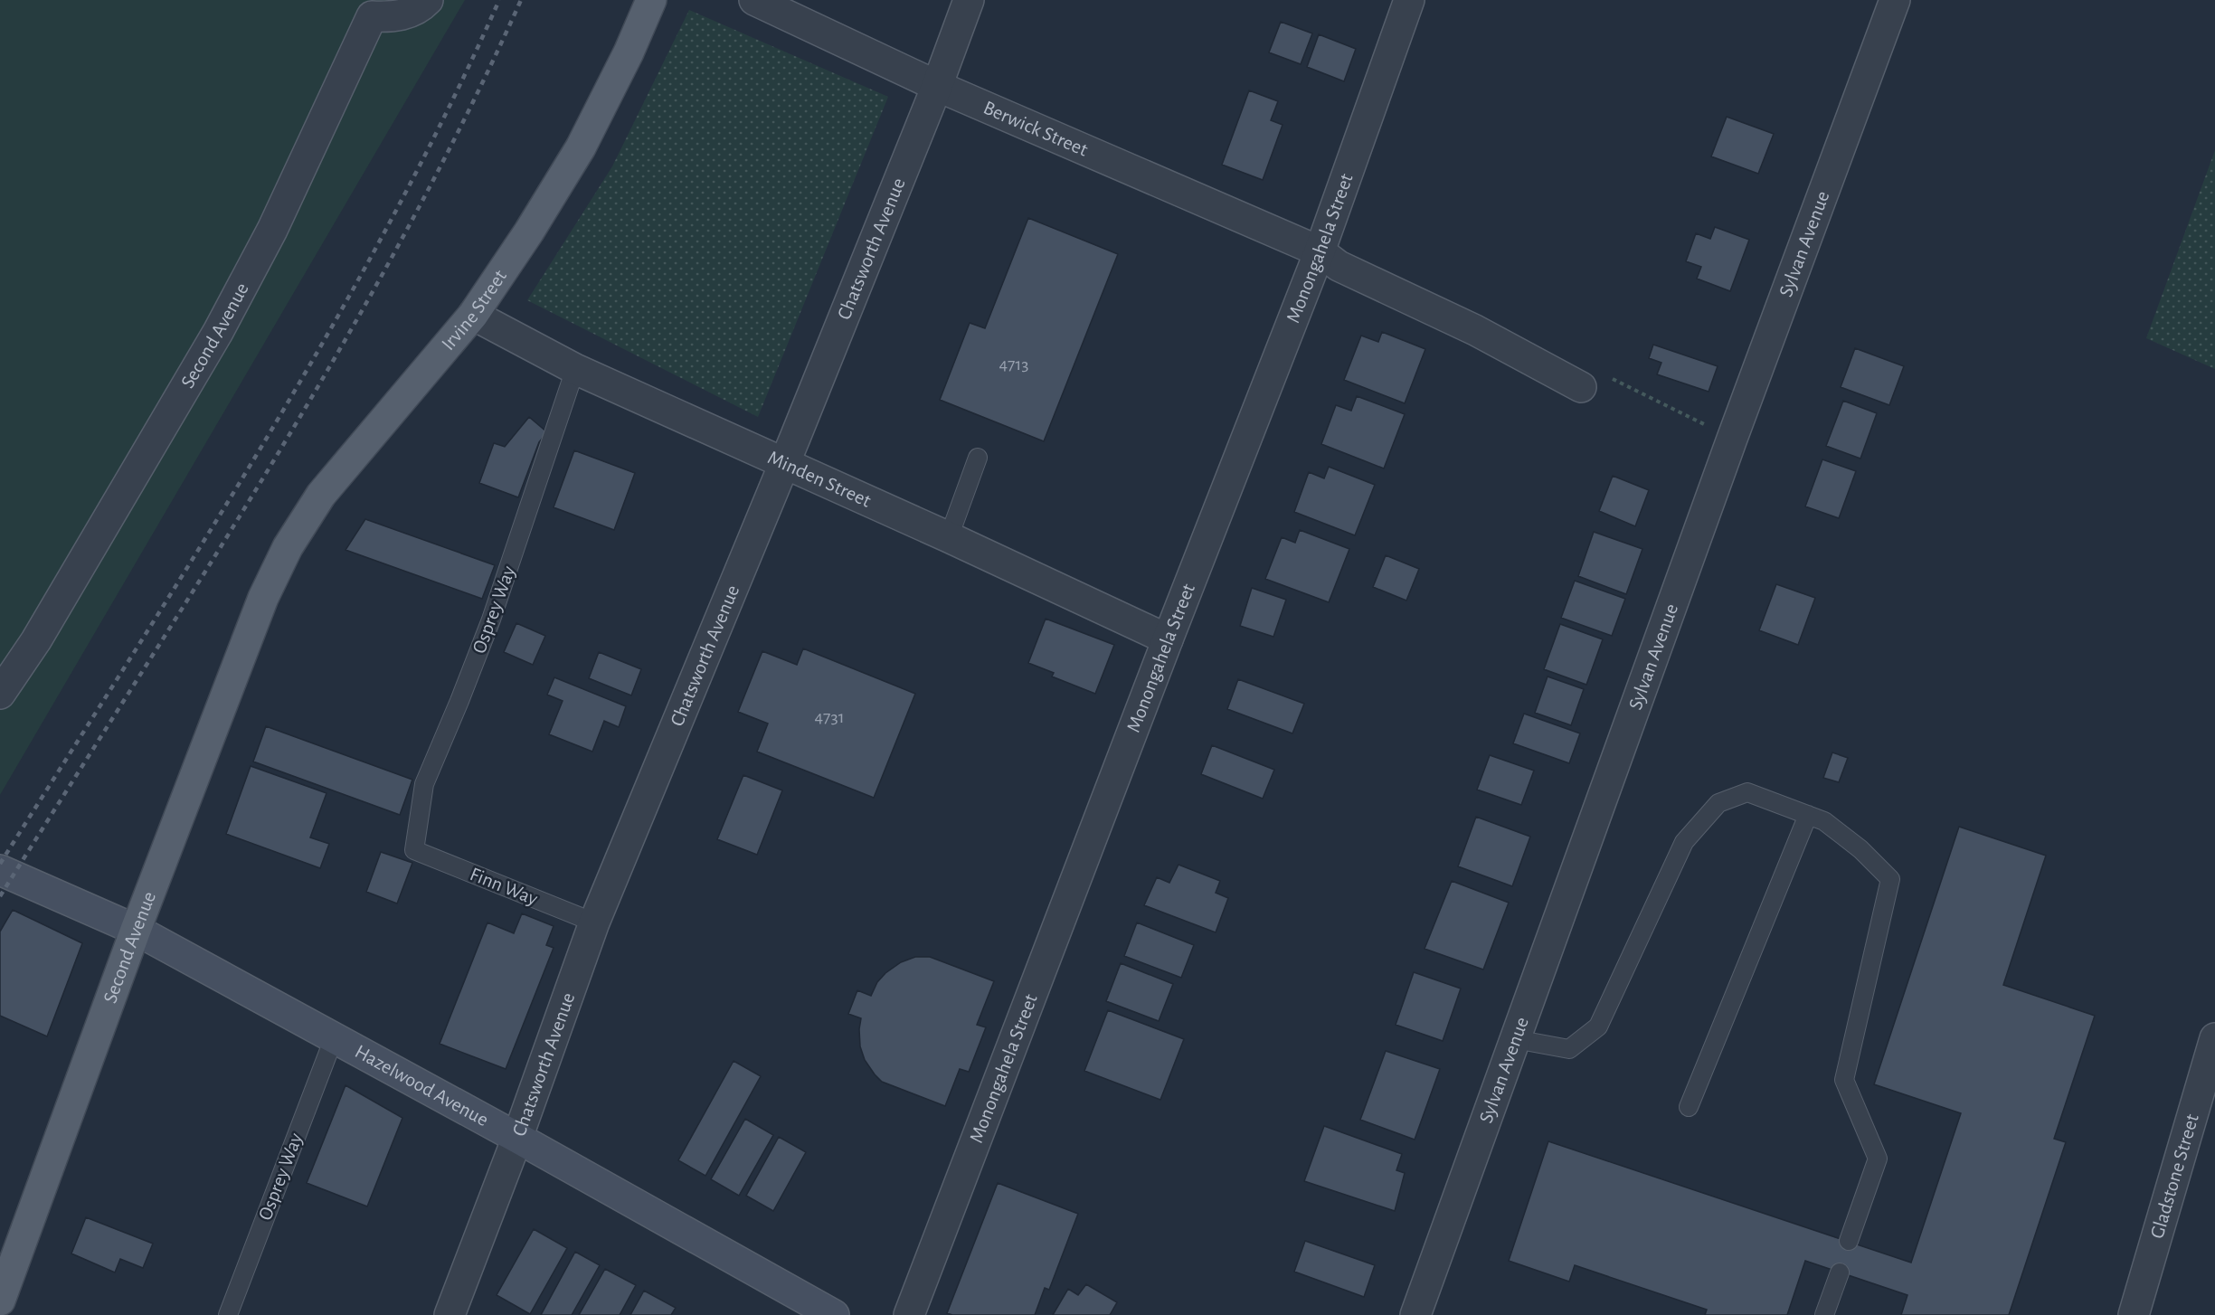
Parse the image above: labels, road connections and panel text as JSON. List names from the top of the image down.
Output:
{
  "streets": {
    "main road": ["Irvine Street", "Second Avenue", "Hazelwood Avenue"],
    "street": [
      "Berwick Street",
      "Sylvan Avenue",
      "Chatsworth Avenue",
      "Monongahela Street",
      "Minden Street",
      "Gladstone Street"
    ],
    "lane": ["Osprey Way", "Finn Way"]
  },
  "crossings": [
    ["Berwick Street", "Chatsworth Avenue"],
    ["Berwick Street", "Monongahela Street"],
    ["Chatsworth Avenue", "Minden Street"],
    ["Chatsworth Avenue", "Finn Way"],
    ["Chatsworth Avenue", "Hazelwood Avenue"],
    ["Monongahela Street", "Minden Street"],
    ["Irvine Street", "Second Avenue"],
    ["Irvine Street", "Minden Street"],
    ["Second Avenue", "Hazelwood Avenue"],
    ["Minden Street", "Osprey Way"],
    ["Osprey Way", "Finn Way"],
    ["Osprey Way", "Hazelwood Avenue"]
  ],
  "house_numbers": ["4713", "4731"]
}
